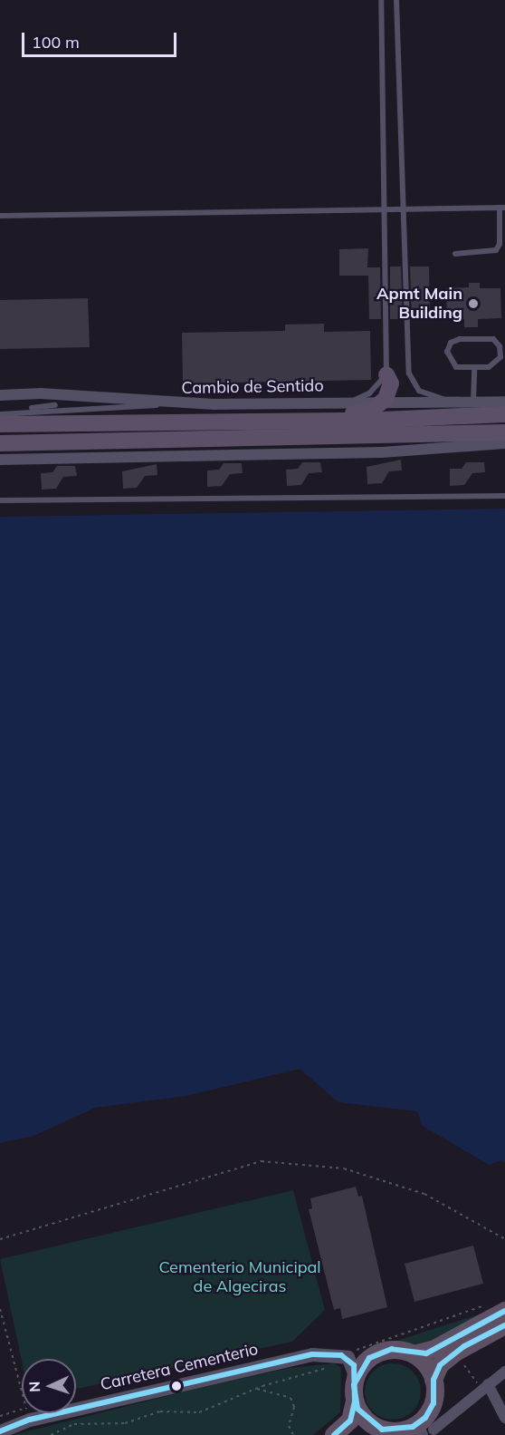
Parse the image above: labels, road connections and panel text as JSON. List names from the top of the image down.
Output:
{
  "streets": {
    "street": ["Cambio de Sentido", "Carretera Cementerio"]
  },
  "parks": ["Cementerio Municipal de Algeciras"],
  "places": ["Apmt Main Building"],
  "scale_bar": "100 m",
  "north": "left"
}
